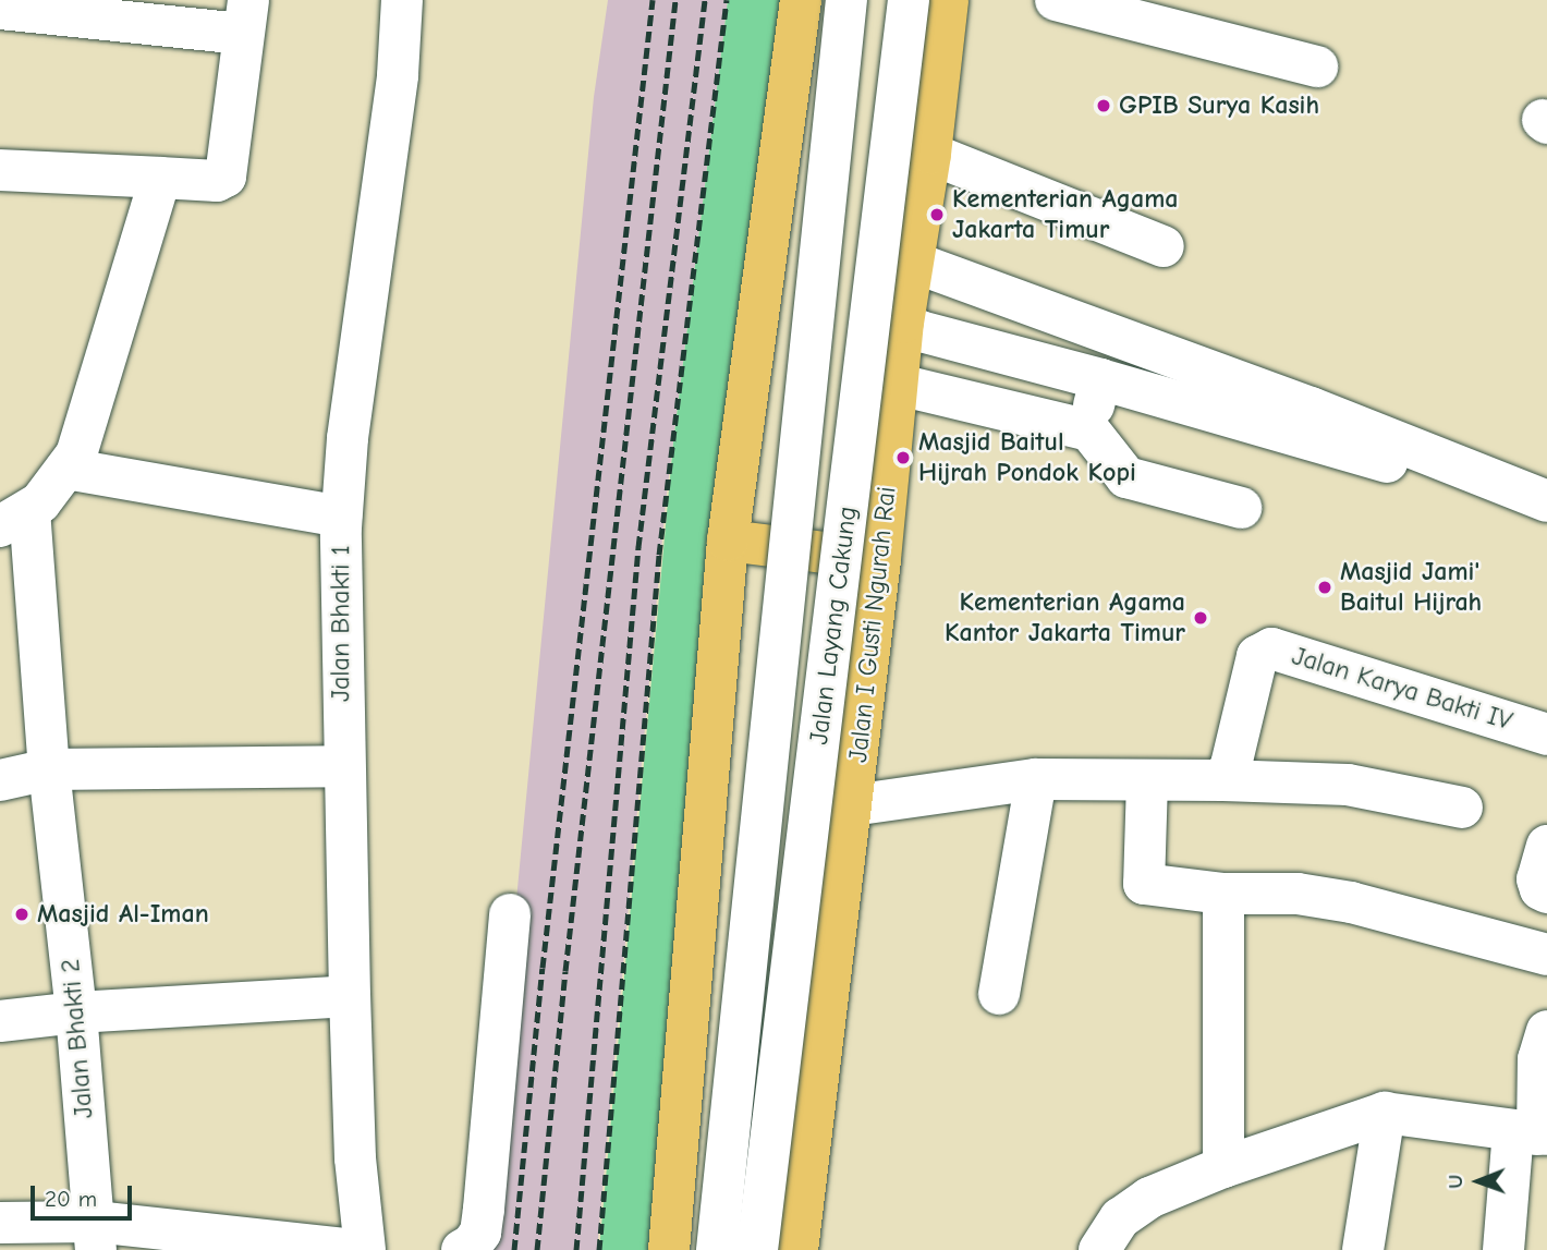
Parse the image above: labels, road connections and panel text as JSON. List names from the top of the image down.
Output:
{
  "streets": {
    "main road": ["Jalan I Gusti Ngurah Rai"],
    "street": [
      "Jalan Bhakti 1",
      "Jalan Layang Cakung",
      "Jalan Karya Bakti IV",
      "Jalan Bhakti 2"
    ]
  },
  "places": [
    "GPIB Surya Kasih",
    "Kementerian Agama Jakarta Timur",
    "Masjid Baitul Hijrah Pondok Kopi",
    "Masjid Jami' Baitul Hijrah",
    "Kementerian Agama Kantor Jakarta Timur",
    "Masjid Al-Iman"
  ],
  "scale_bar": "20 m",
  "north": "left"
}
